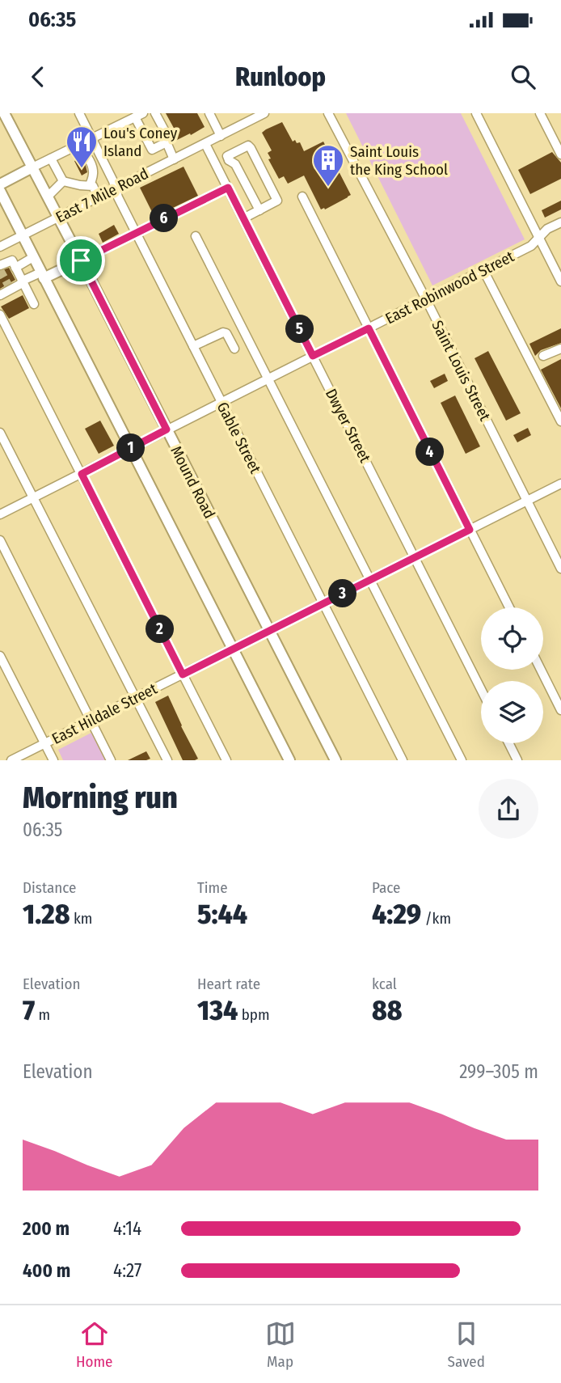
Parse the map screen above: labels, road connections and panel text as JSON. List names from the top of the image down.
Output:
{
  "streets": {
    "main road": ["Mound Road"],
    "street": [
      "East 7 Mile Road",
      "East Robinwood Street",
      "Saint Louis Street",
      "Dwyer Street",
      "Gable Street",
      "East Hildale Street"
    ]
  },
  "crossings": [
    ["East 7 Mile Road", "Dwyer Street"],
    ["East 7 Mile Road", "Gable Street"],
    ["East 7 Mile Road", "Mound Road"],
    ["East Robinwood Street", "Saint Louis Street"],
    ["East Robinwood Street", "Dwyer Street"],
    ["East Robinwood Street", "Gable Street"],
    ["East Robinwood Street", "Mound Road"],
    ["Saint Louis Street", "East Hildale Street"],
    ["Dwyer Street", "East Hildale Street"],
    ["Gable Street", "East Hildale Street"],
    ["Mound Road", "East Hildale Street"]
  ],
  "places": {
    "restaurant": ["Lou's Coney Island"],
    "building": ["Saint Louis the King School"]
  },
  "page": {
    "status": "06:35",
    "header": "Runloop",
    "pins": [
      "6",
      "5",
      "1",
      "4",
      "3",
      "2"
    ],
    "heading": ["Morning run", "06:35"],
    "stats": [
      ["Distance", "1.28 km"],
      ["Time", "5:44"],
      ["Pace", "4:29 /km"],
      ["Elevation", "7 m"],
      ["Heart rate", "134 bpm"],
      ["kcal", "88"]
    ],
    "chart": ["Elevation", "299–305 m"],
    "list": [
      {
        "name": "200 m",
        "note": "4:14"
      },
      {
        "name": "400 m",
        "note": "4:27"
      }
    ],
    "tabs": ["Home", "Map", "Saved"]
  }
}
